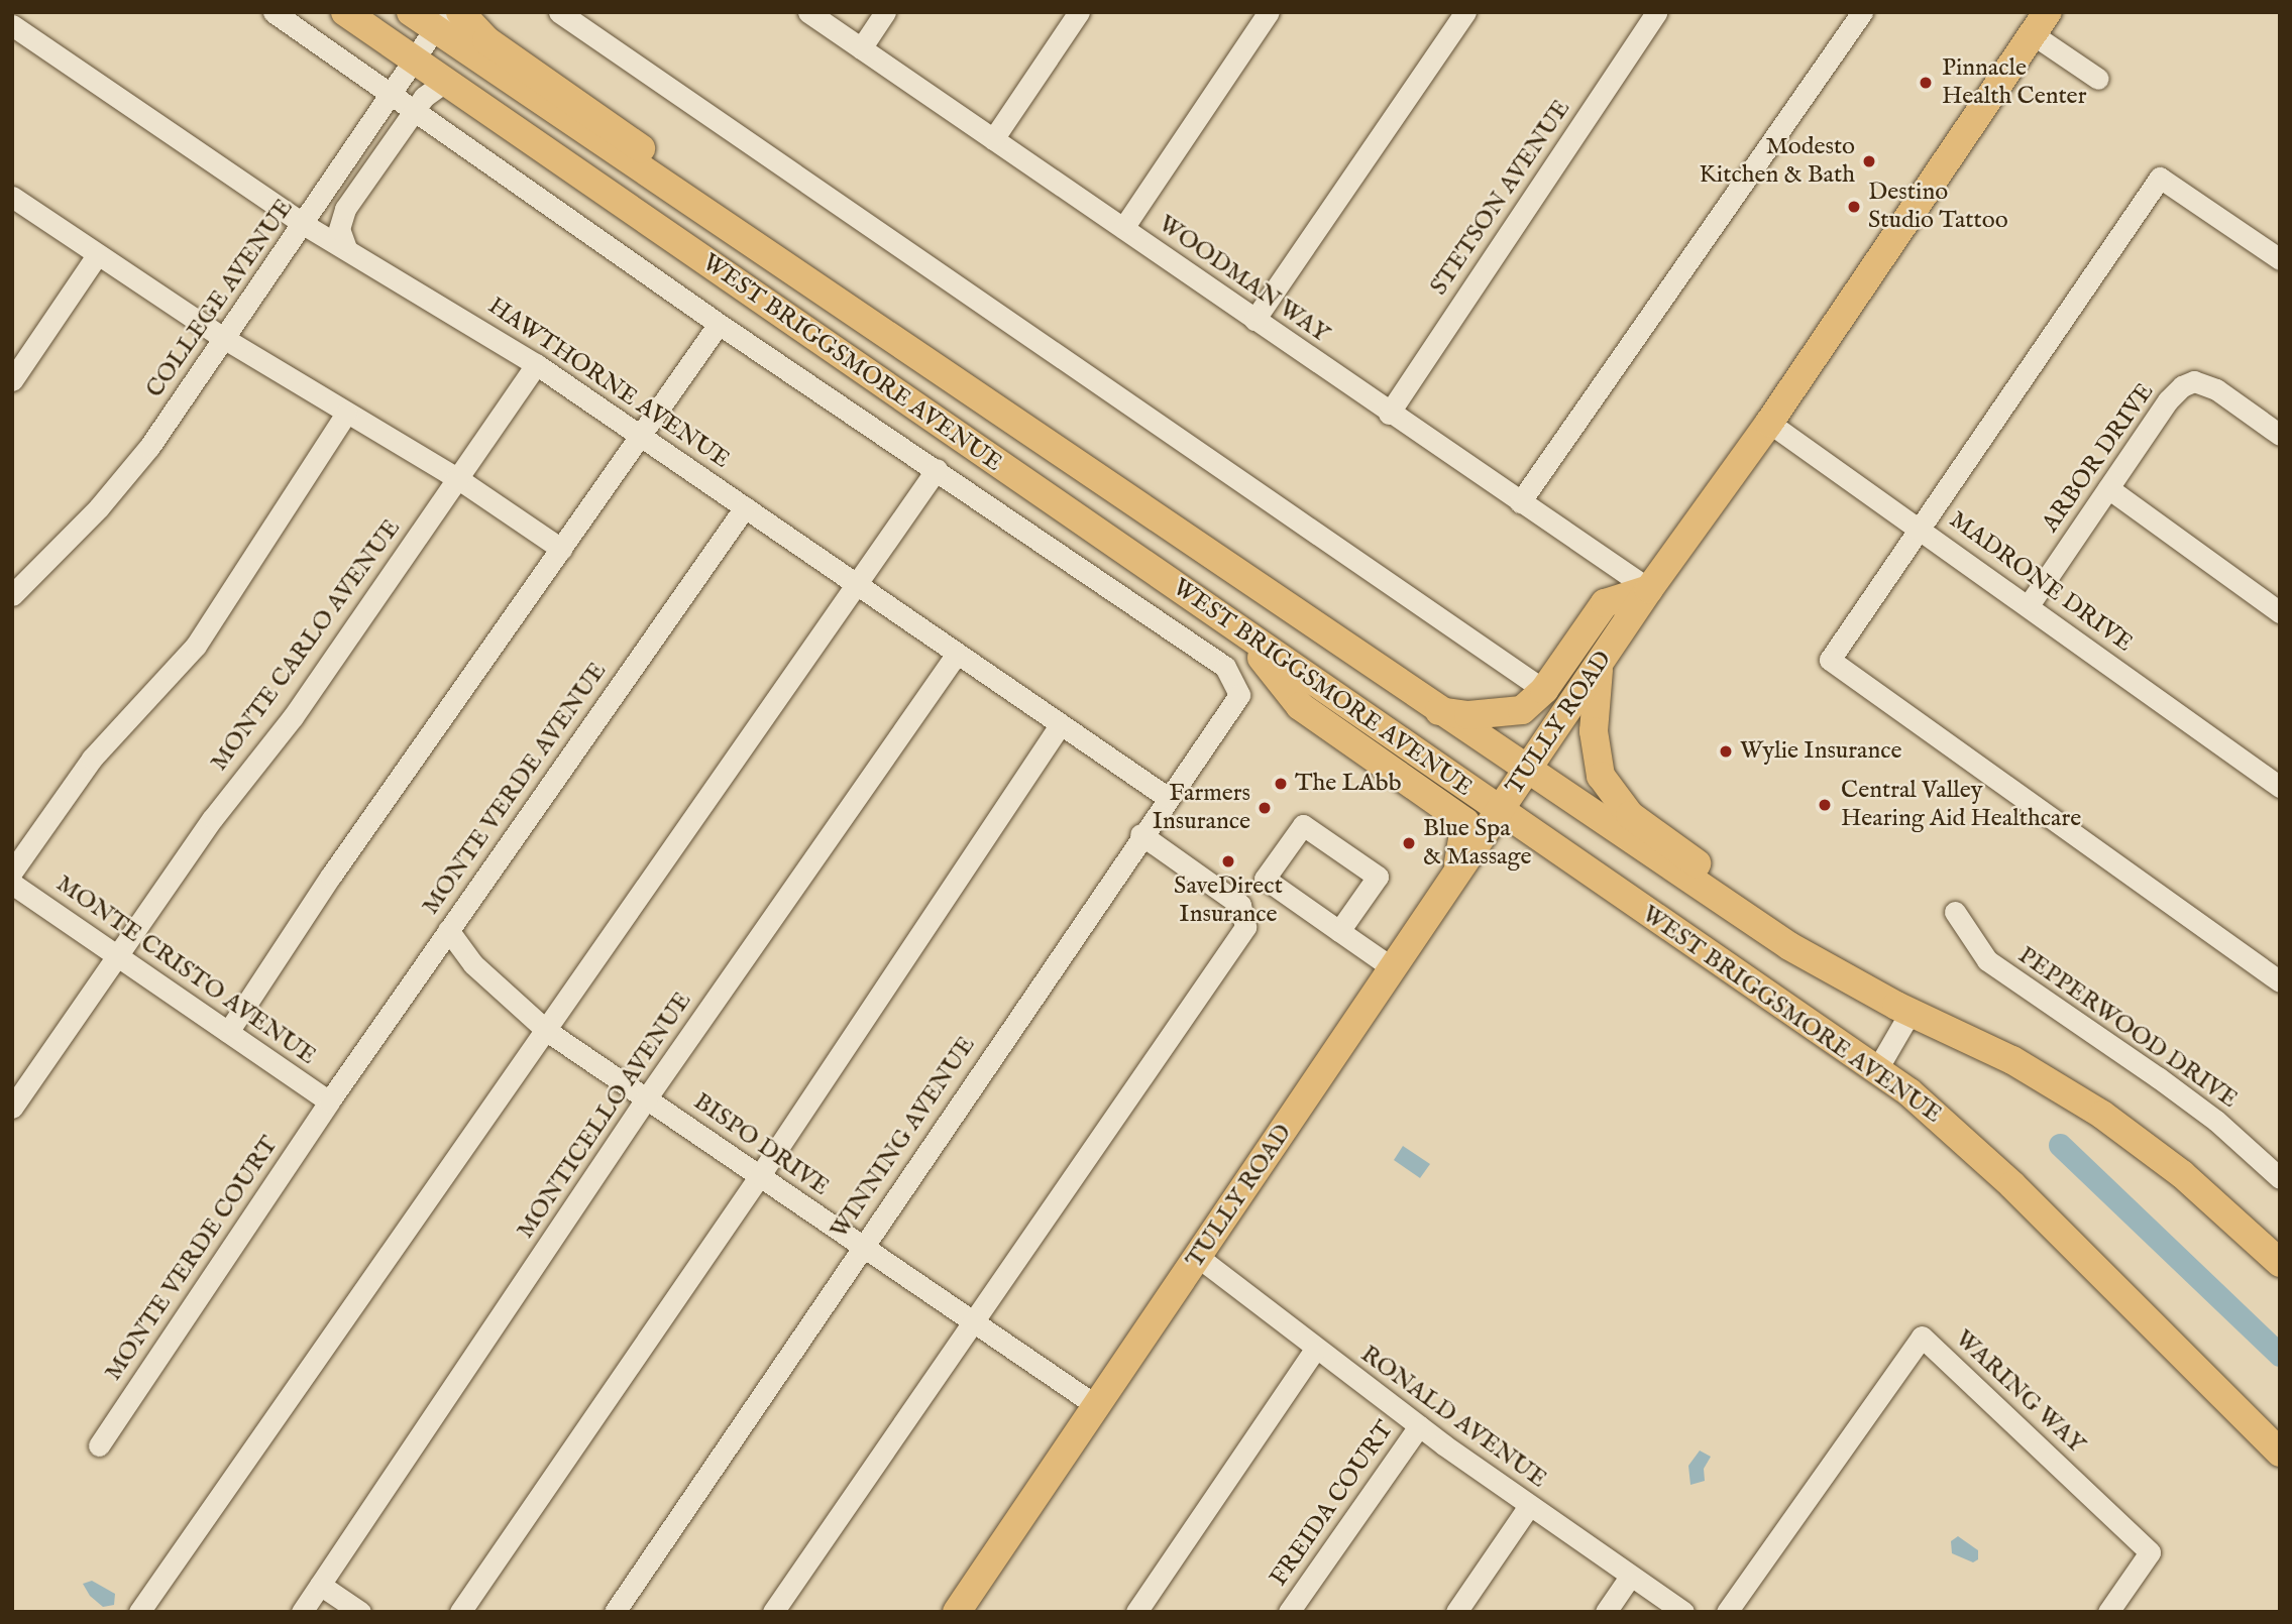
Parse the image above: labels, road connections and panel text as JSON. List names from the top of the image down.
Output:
{
  "streets": {
    "main road": ["WEST BRIGGSMORE AVENUE", "TULLY ROAD"],
    "street": [
      "STETSON AVENUE",
      "WOODMAN WAY",
      "COLLEGE AVENUE",
      "HAWTHORNE AVENUE",
      "ARBOR DRIVE",
      "MADRONE DRIVE",
      "MONTE CARLO AVENUE",
      "MONTE VERDE AVENUE",
      "MONTE CRISTO AVENUE",
      "PEPPERWOOD DRIVE",
      "MONTICELLO AVENUE",
      "WINNING AVENUE",
      "BISPO DRIVE",
      "MONTE VERDE COURT",
      "WARING WAY",
      "RONALD AVENUE",
      "FREIDA COURT"
    ]
  },
  "crossings": [
    ["STETSON AVENUE", "WOODMAN WAY"],
    ["WOODMAN WAY", "TULLY ROAD"],
    ["COLLEGE AVENUE", "WEST BRIGGSMORE AVENUE"],
    ["COLLEGE AVENUE", "HAWTHORNE AVENUE"],
    ["WEST BRIGGSMORE AVENUE", "TULLY ROAD"],
    ["HAWTHORNE AVENUE", "MONTE CARLO AVENUE"],
    ["HAWTHORNE AVENUE", "MONTE VERDE AVENUE"],
    ["HAWTHORNE AVENUE", "MONTICELLO AVENUE"],
    ["HAWTHORNE AVENUE", "WINNING AVENUE"],
    ["ARBOR DRIVE", "MADRONE DRIVE"],
    ["MADRONE DRIVE", "TULLY ROAD"],
    ["MONTE CARLO AVENUE", "MONTE CRISTO AVENUE"],
    ["TULLY ROAD", "BISPO DRIVE"],
    ["TULLY ROAD", "RONALD AVENUE"],
    ["MONTE VERDE AVENUE", "MONTE CRISTO AVENUE"],
    ["MONTE VERDE AVENUE", "BISPO DRIVE"],
    ["MONTE VERDE AVENUE", "MONTE VERDE COURT"],
    ["MONTE CRISTO AVENUE", "MONTE VERDE COURT"],
    ["MONTICELLO AVENUE", "BISPO DRIVE"],
    ["WINNING AVENUE", "BISPO DRIVE"],
    ["RONALD AVENUE", "FREIDA COURT"]
  ],
  "places": [
    "Pinnacle Health Center",
    "Modesto Kitchen & Bath",
    "Destino Studio Tattoo",
    "Wylie Insurance",
    "The LAbb",
    "Central Valley Hearing Aid Healthcare",
    "Farmers Insurance",
    "Blue Spa & Massage",
    "SaveDirect Insurance"
  ]
}
